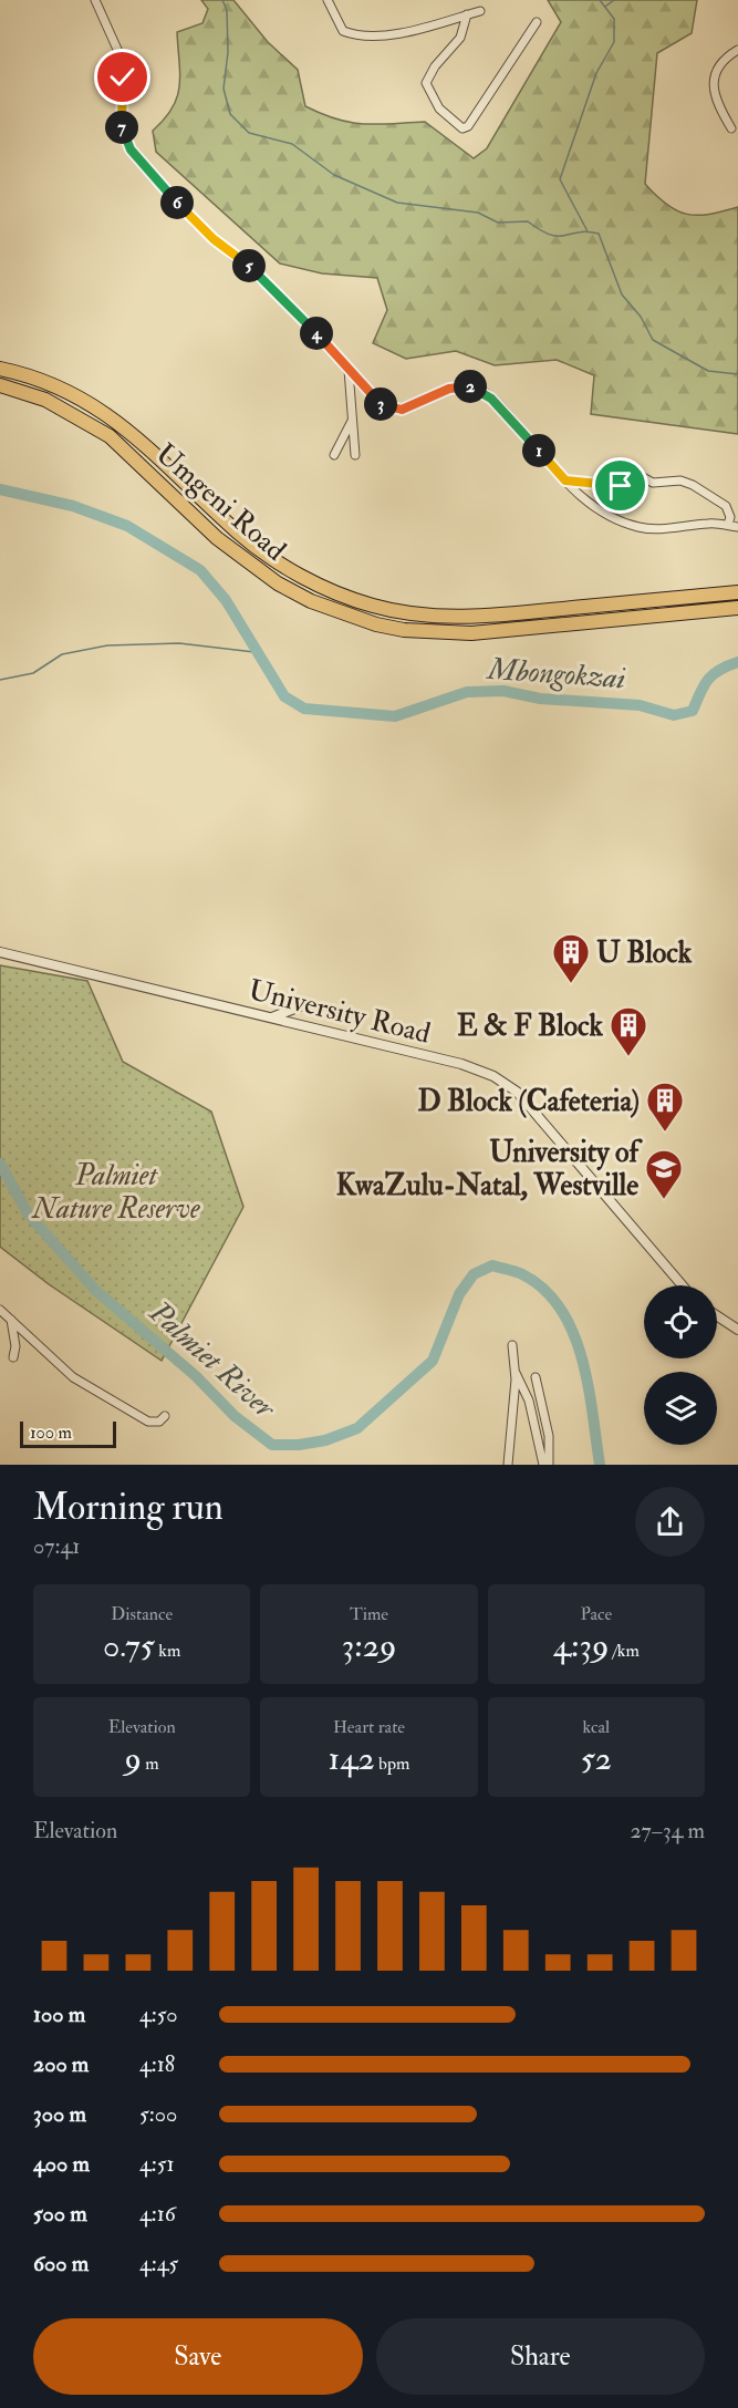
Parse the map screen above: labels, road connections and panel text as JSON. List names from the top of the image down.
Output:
{
  "streets": {
    "highway": ["Umgeni Road"],
    "street": ["University Road"]
  },
  "water": ["Mbongokzai", "Palmiet River"],
  "parks": ["Palmiet Nature Reserve"],
  "places": {
    "building": ["U Block", "E & F Block", "D Block (Cafeteria)"],
    "school or university": ["University of KwaZulu-Natal, Westville"]
  },
  "scale_bar": "100 m",
  "page": {
    "pins": [
      "7",
      "6",
      "5",
      "4",
      "2",
      "3",
      "1"
    ],
    "scale": "100 m",
    "heading": ["Morning run", "07:41"],
    "stats": [
      ["Distance", "0.75 km"],
      ["Time", "3:29"],
      ["Pace", "4:39 /km"],
      ["Elevation", "9 m"],
      ["Heart rate", "142 bpm"],
      ["kcal", "52"]
    ],
    "chart": ["Elevation", "27–34 m"],
    "list": [
      {
        "name": "100 m",
        "note": "4:50"
      },
      {
        "name": "200 m",
        "note": "4:18"
      },
      {
        "name": "300 m",
        "note": "5:00"
      },
      {
        "name": "400 m",
        "note": "4:51"
      },
      {
        "name": "500 m",
        "note": "4:16"
      },
      {
        "name": "600 m",
        "note": "4:45"
      }
    ],
    "buttons": ["Save", "Share"]
  }
}
